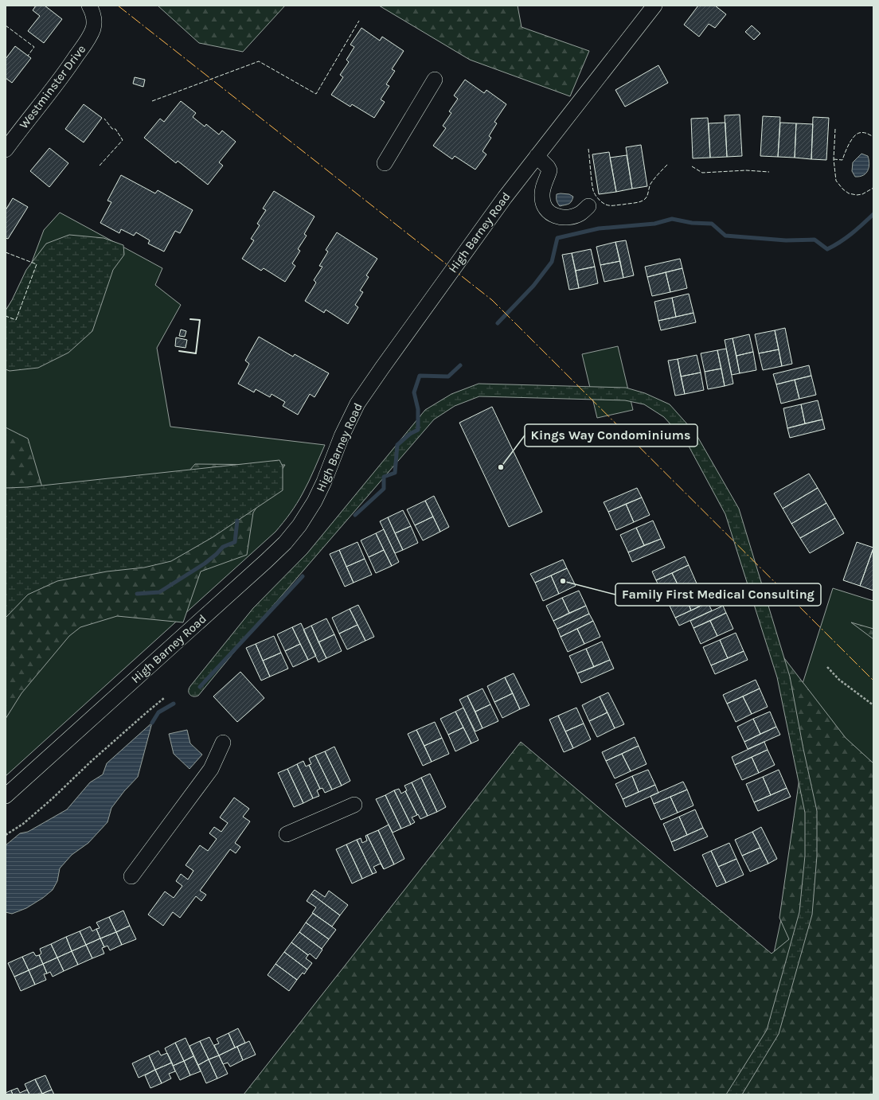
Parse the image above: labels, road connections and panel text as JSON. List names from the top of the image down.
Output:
{
  "streets": {
    "street": ["Westminster Drive", "High Barney Road"]
  },
  "places": ["Kings Way Condominiums", "Family First Medical Consulting"]
}
